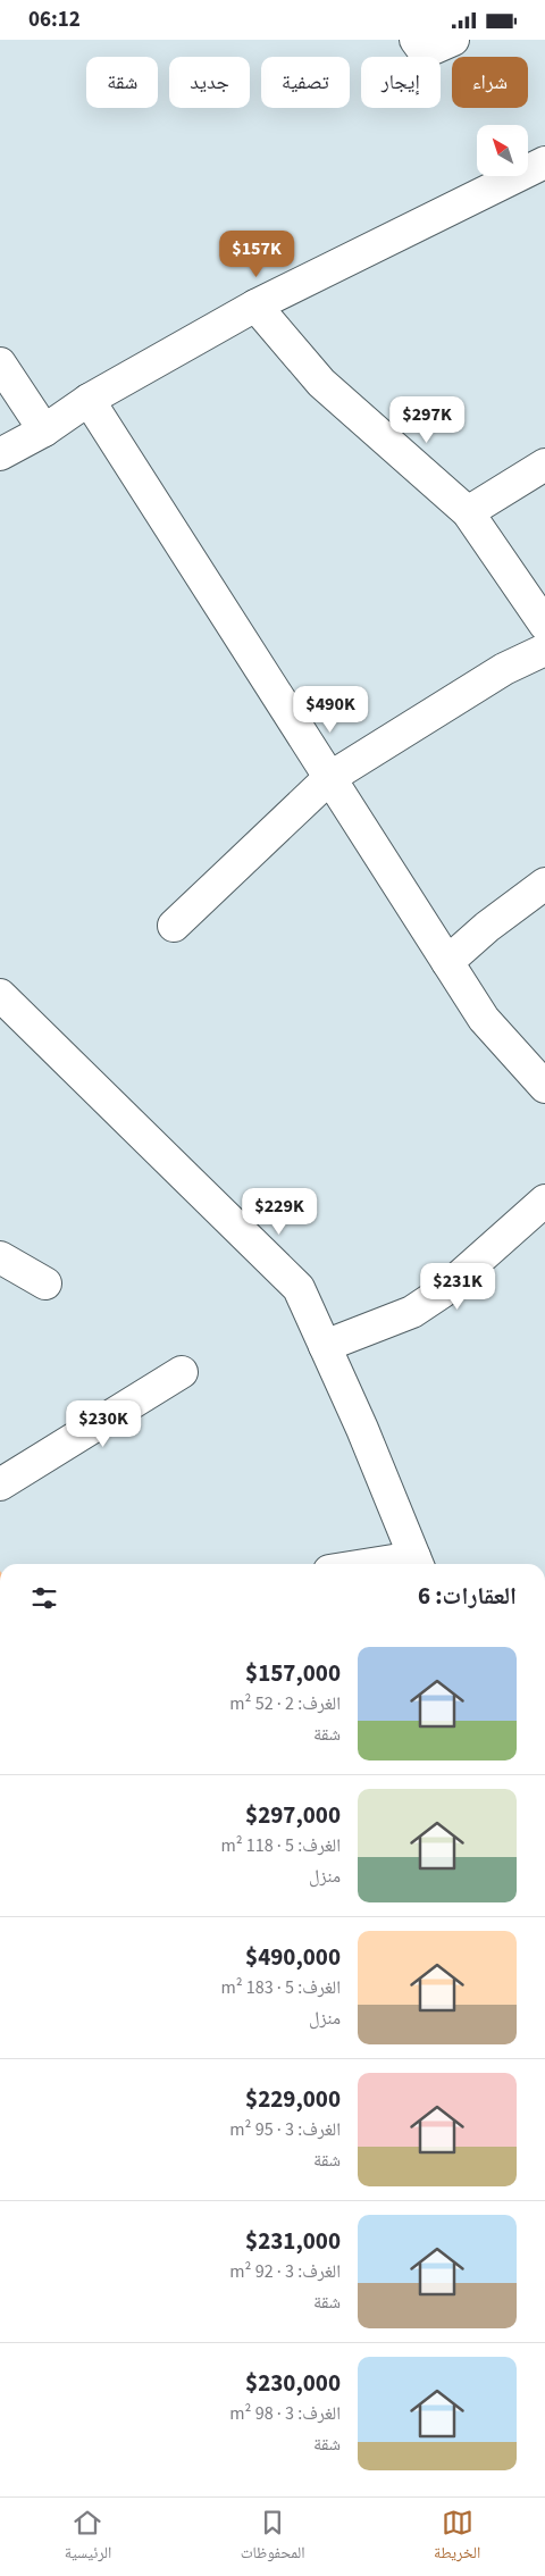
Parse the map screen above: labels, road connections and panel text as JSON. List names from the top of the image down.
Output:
{
  "north": "top left",
  "page": {
    "status": "06:12",
    "chip": [
      "شراء",
      "إيجار",
      "تصفية",
      "جديد",
      "شقة"
    ],
    "price": [
      "$157K",
      "$297K",
      "$490K",
      "$229K",
      "$231K",
      "$230K"
    ],
    "heading": "العقارات: 6",
    "list": [
      {
        "name": "$157,000",
        "note": "الغرف: 2 · 52 m² · شقة"
      },
      {
        "name": "$297,000",
        "note": "الغرف: 5 · 118 m² · منزل"
      },
      {
        "name": "$490,000",
        "note": "الغرف: 5 · 183 m² · منزل"
      },
      {
        "name": "$229,000",
        "note": "الغرف: 3 · 95 m² · شقة"
      },
      {
        "name": "$231,000",
        "note": "الغرف: 3 · 92 m² · شقة"
      },
      {
        "name": "$230,000",
        "note": "الغرف: 3 · 98 m² · شقة"
      }
    ],
    "tabs": ["الخريطة", "المحفوظات", "الرئيسية"]
  }
}
